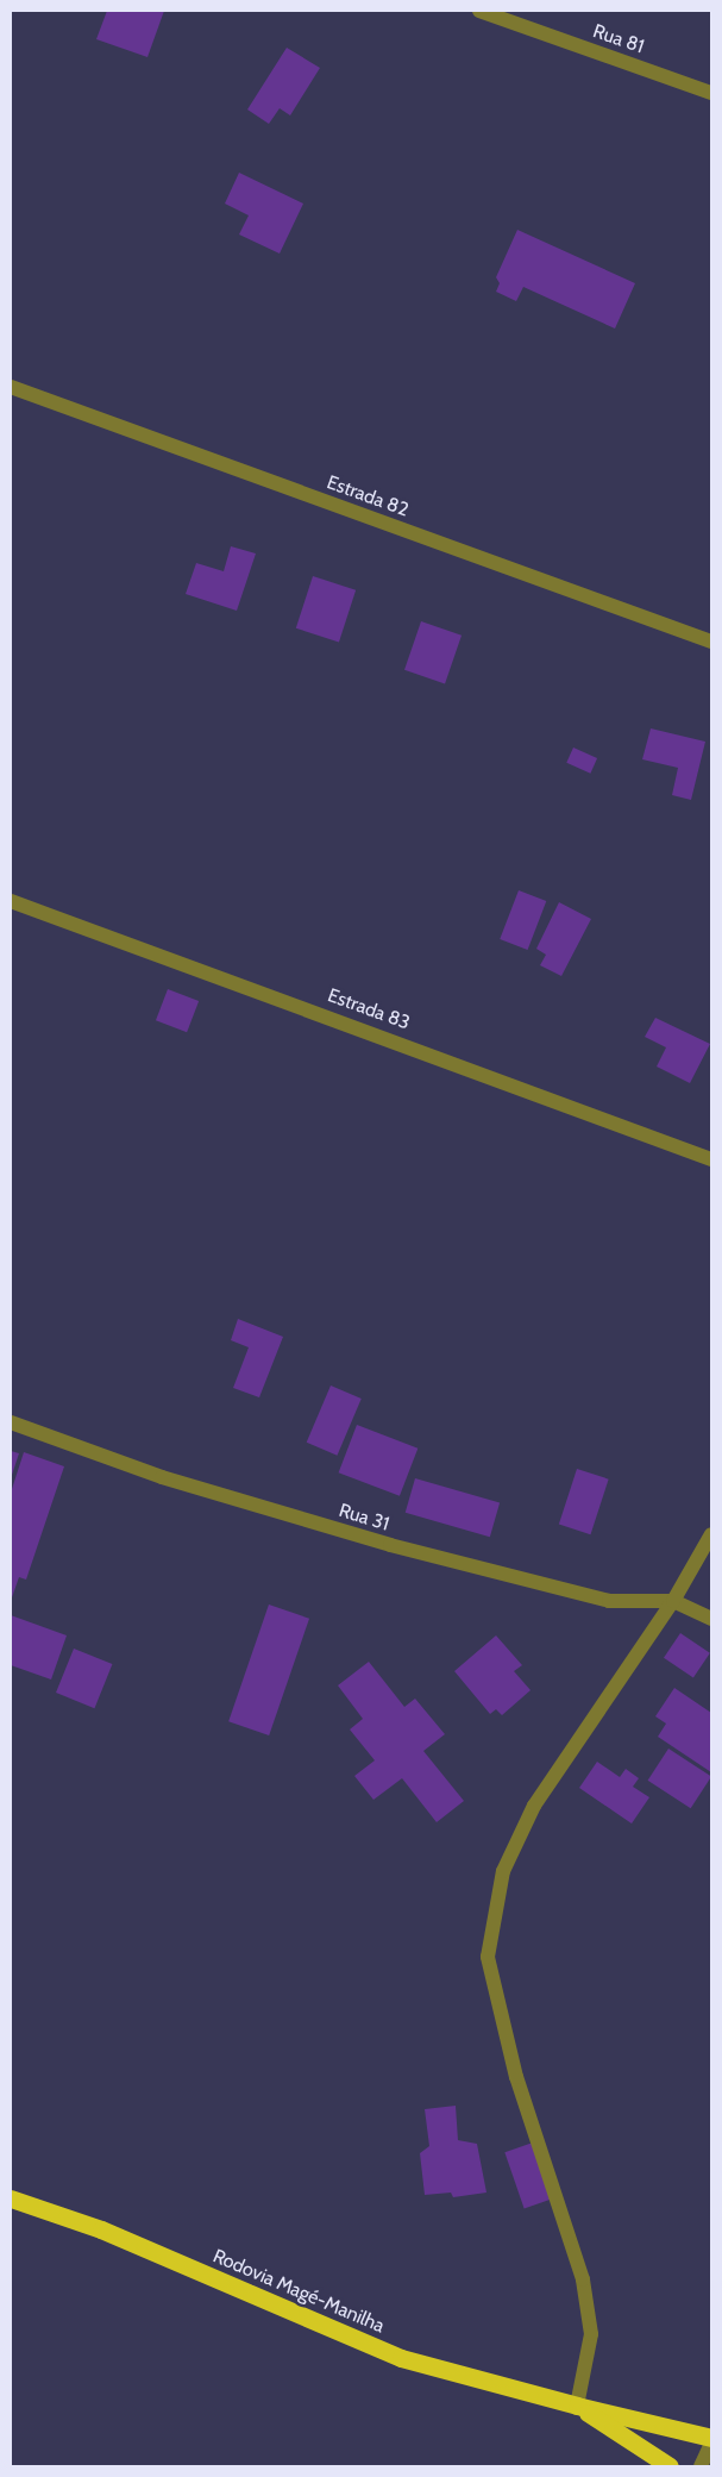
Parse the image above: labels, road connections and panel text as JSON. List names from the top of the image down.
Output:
{
  "streets": {
    "highway": ["Rodovia Magé-Manilha"],
    "street": [
      "Rua 81",
      "Estrada 82",
      "Estrada 83",
      "Rua 31"
    ]
  }
}
